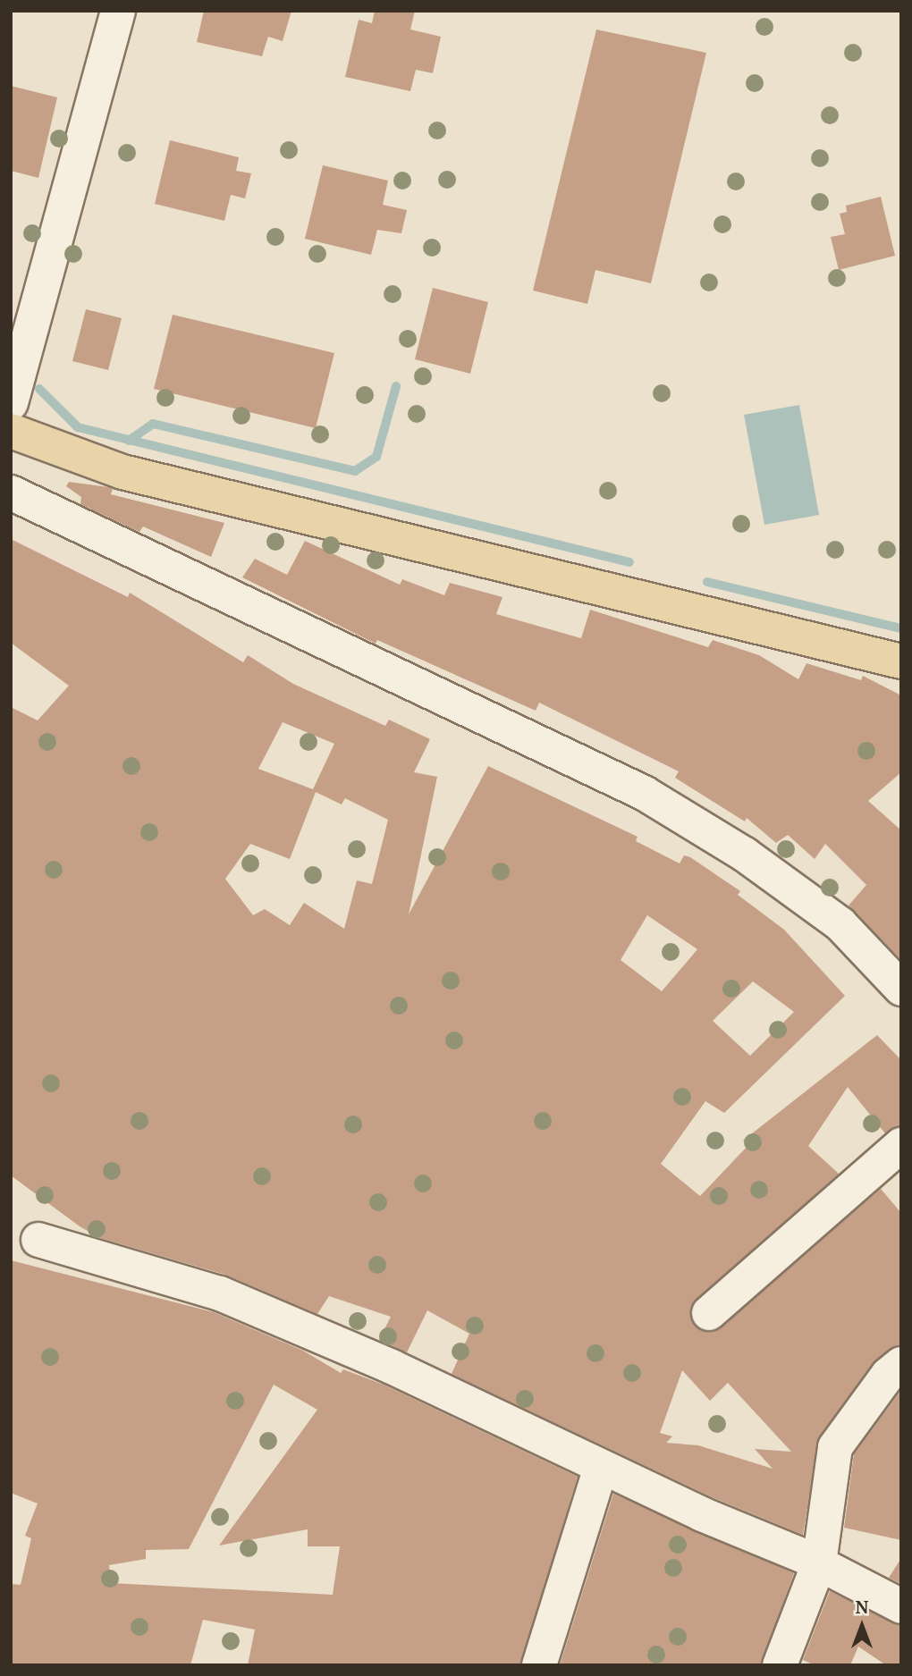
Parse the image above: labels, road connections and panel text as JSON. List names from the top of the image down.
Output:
{
  "north": "top"
}
